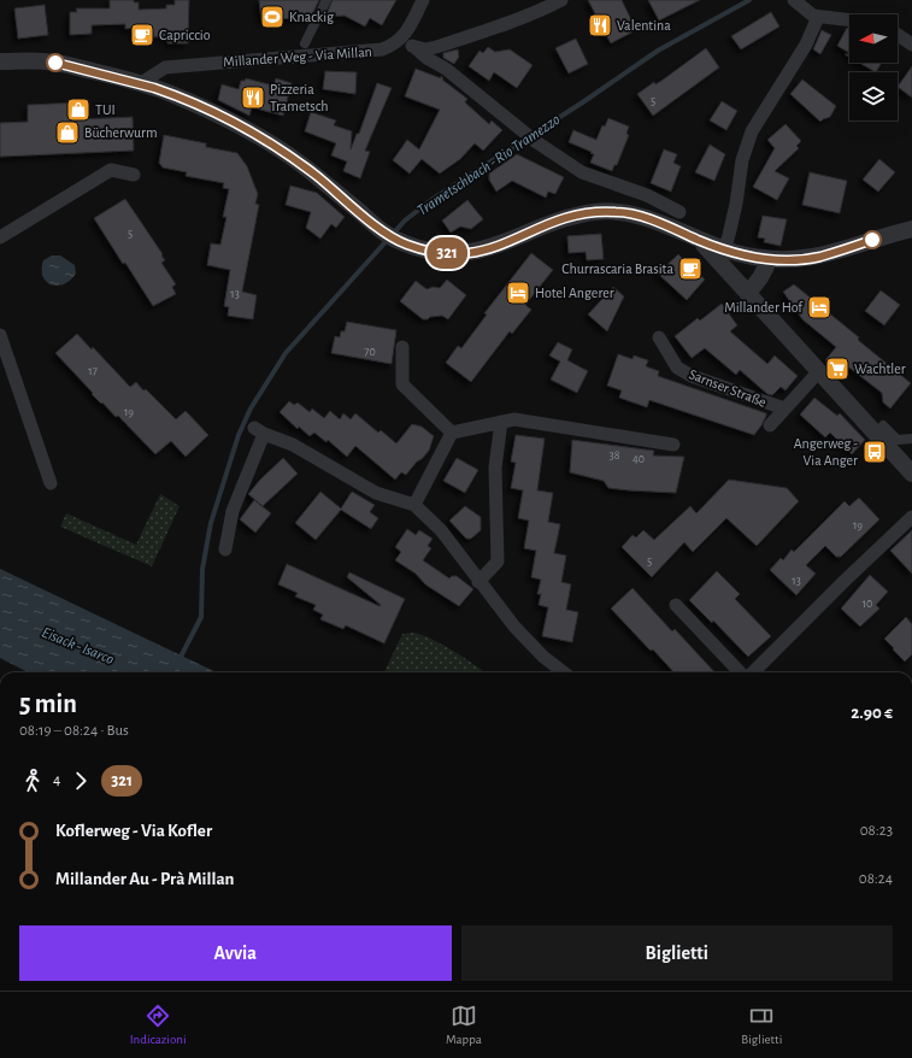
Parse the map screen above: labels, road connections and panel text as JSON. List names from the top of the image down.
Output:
{
  "streets": {
    "street": ["Millander Weg - Via Millan", "Sarnser Straße"]
  },
  "water": ["Trametschbach - Rio Tramezzo", "Eisack - Isarco"],
  "places": {
    "sports": ["Knackig"],
    "restaurant": ["Valentina", "Pizzeria Trametsch"],
    "cafe": ["Capriccio", "Churrascaria Brasita"],
    "shop": ["TUI", "Bücherwurm"],
    "hotel": ["Hotel Angerer", "Millander Hof"],
    "supermarket": ["Wachtler"],
    "bus stop": ["Angerweg - Via Anger"]
  },
  "lines": ["bus line 321"],
  "house_numbers": [
    "5",
    "5",
    "13",
    "70",
    "17",
    "19",
    "38",
    "40",
    "19",
    "5",
    "13",
    "10"
  ],
  "north": "left",
  "page": {
    "on_map": "321",
    "heading": ["5 min", "08:19 – 08:24 · Bus", "2.90 €"],
    "legs": ["4", "321"],
    "list": [
      {
        "name": "Koflerweg - Via Kofler",
        "value": "08:23"
      },
      {
        "name": "Millander Au - Prà Millan",
        "value": "08:24"
      }
    ],
    "buttons": ["Avvia", "Biglietti"],
    "tabs": ["Indicazioni", "Mappa", "Biglietti"]
  }
}
